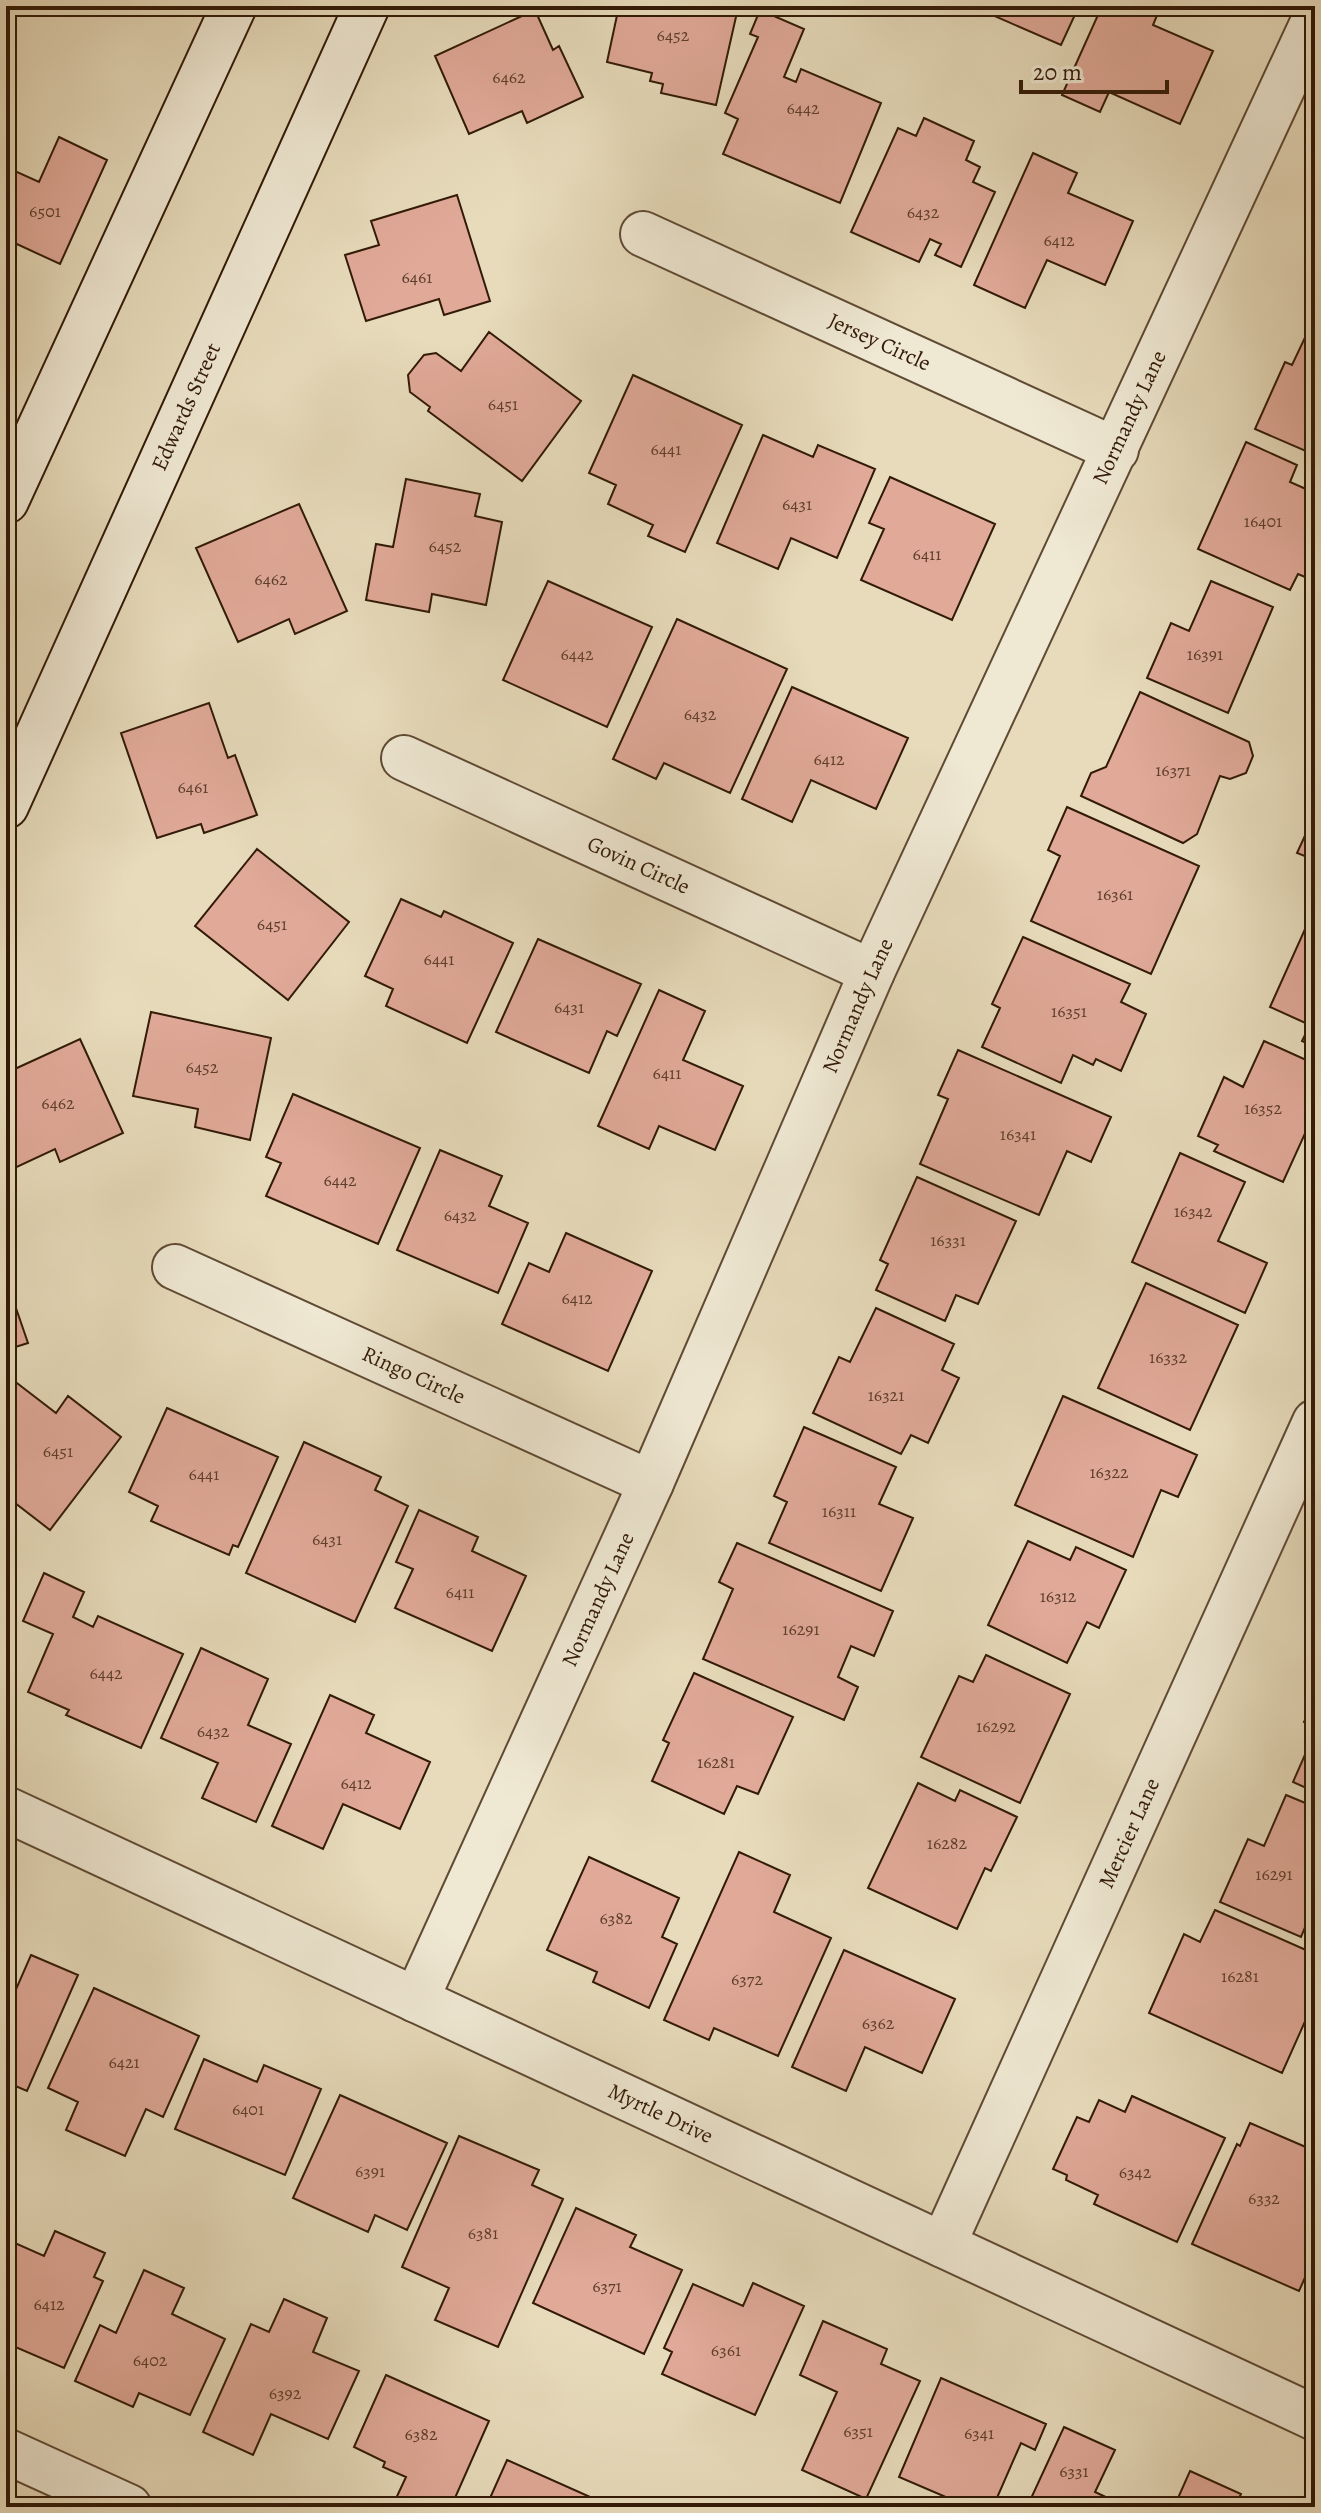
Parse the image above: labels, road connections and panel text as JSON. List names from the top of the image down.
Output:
{
  "streets": {
    "street": [
      "Jersey Circle",
      "Edwards Street",
      "Normandy Lane",
      "Govin Circle",
      "Ringo Circle",
      "Mercier Lane",
      "Myrtle Drive"
    ]
  },
  "crossings": [
    ["Jersey Circle", "Normandy Lane"],
    ["Normandy Lane", "Govin Circle"],
    ["Normandy Lane", "Ringo Circle"],
    ["Normandy Lane", "Myrtle Drive"],
    ["Mercier Lane", "Myrtle Drive"]
  ],
  "house_numbers": [
    "6452",
    "6462",
    "6442",
    "6501",
    "6432",
    "6412",
    "6461",
    "6451",
    "6441",
    "6431",
    "16401",
    "6452",
    "6411",
    "6462",
    "6442",
    "16391",
    "6432",
    "6412",
    "16371",
    "6461",
    "16361",
    "6451",
    "6441",
    "6431",
    "16351",
    "6452",
    "6411",
    "6462",
    "16352",
    "16341",
    "6442",
    "16342",
    "6432",
    "16331",
    "6412",
    "16332",
    "16321",
    "6451",
    "16322",
    "6441",
    "16311",
    "6431",
    "6411",
    "16312",
    "16291",
    "6442",
    "16292",
    "6432",
    "16281",
    "6412",
    "16282",
    "16291",
    "6382",
    "16281",
    "6372",
    "6362",
    "6421",
    "6401",
    "6391",
    "6342",
    "6332",
    "6381",
    "6371",
    "6412",
    "6361",
    "6402",
    "6392",
    "6351",
    "6341",
    "6382",
    "6331"
  ],
  "scale_bar": "20 m"
}
